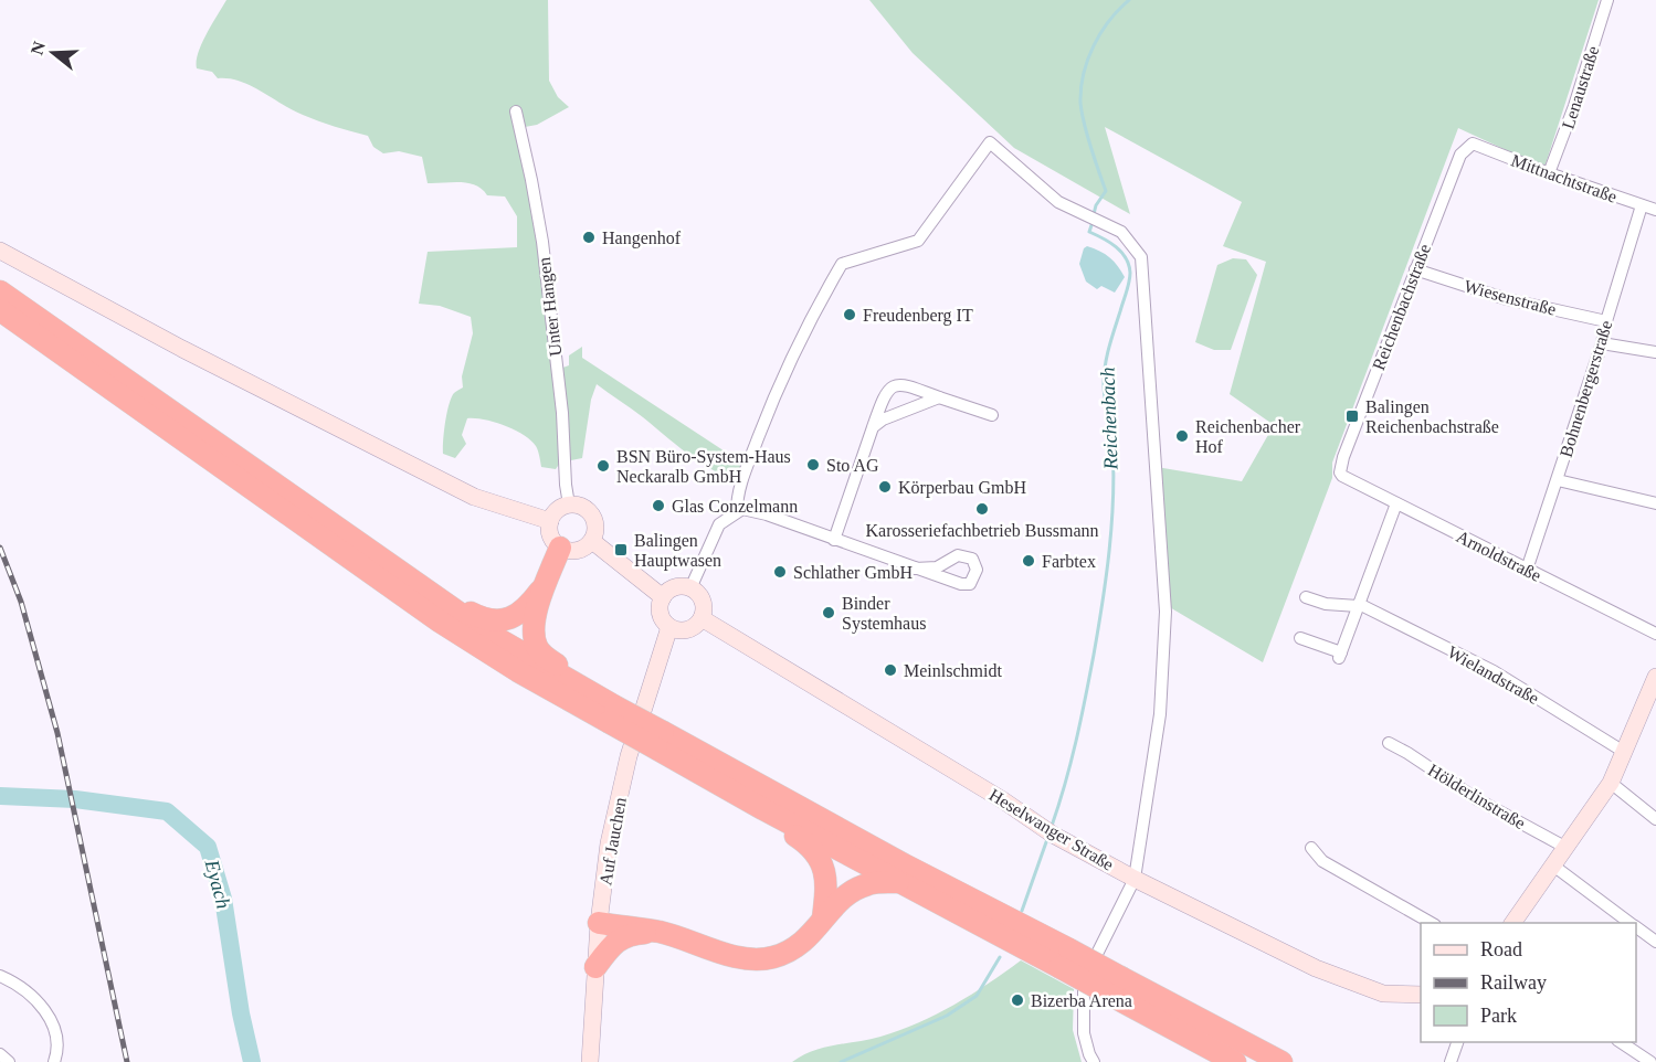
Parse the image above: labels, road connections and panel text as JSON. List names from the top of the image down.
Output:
{
  "streets": {
    "street": [
      "Lenaustraße",
      "Mittnachtstraße",
      "Wiesenstraße",
      "Unter Hangen",
      "Reichenbachstraße",
      "Bohnenbergerstraße",
      "Arnoldstraße",
      "Wielandstraße",
      "Hölderlinstraße",
      "Heselwanger Straße",
      "Auf Jauchen"
    ]
  },
  "crossings": [
    ["Lenaustraße", "Mittnachtstraße"],
    ["Mittnachtstraße", "Reichenbachstraße"],
    ["Mittnachtstraße", "Bohnenbergerstraße"],
    ["Wiesenstraße", "Reichenbachstraße"],
    ["Wiesenstraße", "Bohnenbergerstraße"],
    ["Reichenbachstraße", "Arnoldstraße"],
    ["Bohnenbergerstraße", "Arnoldstraße"],
    ["Heselwanger Straße", "Auf Jauchen"]
  ],
  "water": ["Reichenbach", "Eyach"],
  "places": {
    "other": [
      "Hangenhof",
      "Freudenberg IT",
      "Reichenbacher Hof",
      "Sto AG",
      "BSN Büro-System-Haus Neckaralb GmbH",
      "Körperbau GmbH",
      "Glas Conzelmann",
      "Karosseriefachbetrieb Bussmann",
      "Farbtex",
      "Schlather GmbH",
      "Binder Systemhaus",
      "Meinlschmidt",
      "Bizerba Arena"
    ],
    "transit": ["Balingen Reichenbachstraße", "Balingen Hauptwasen"]
  },
  "legend": ["Road", "Railway", "Park"],
  "north": "left"
}
